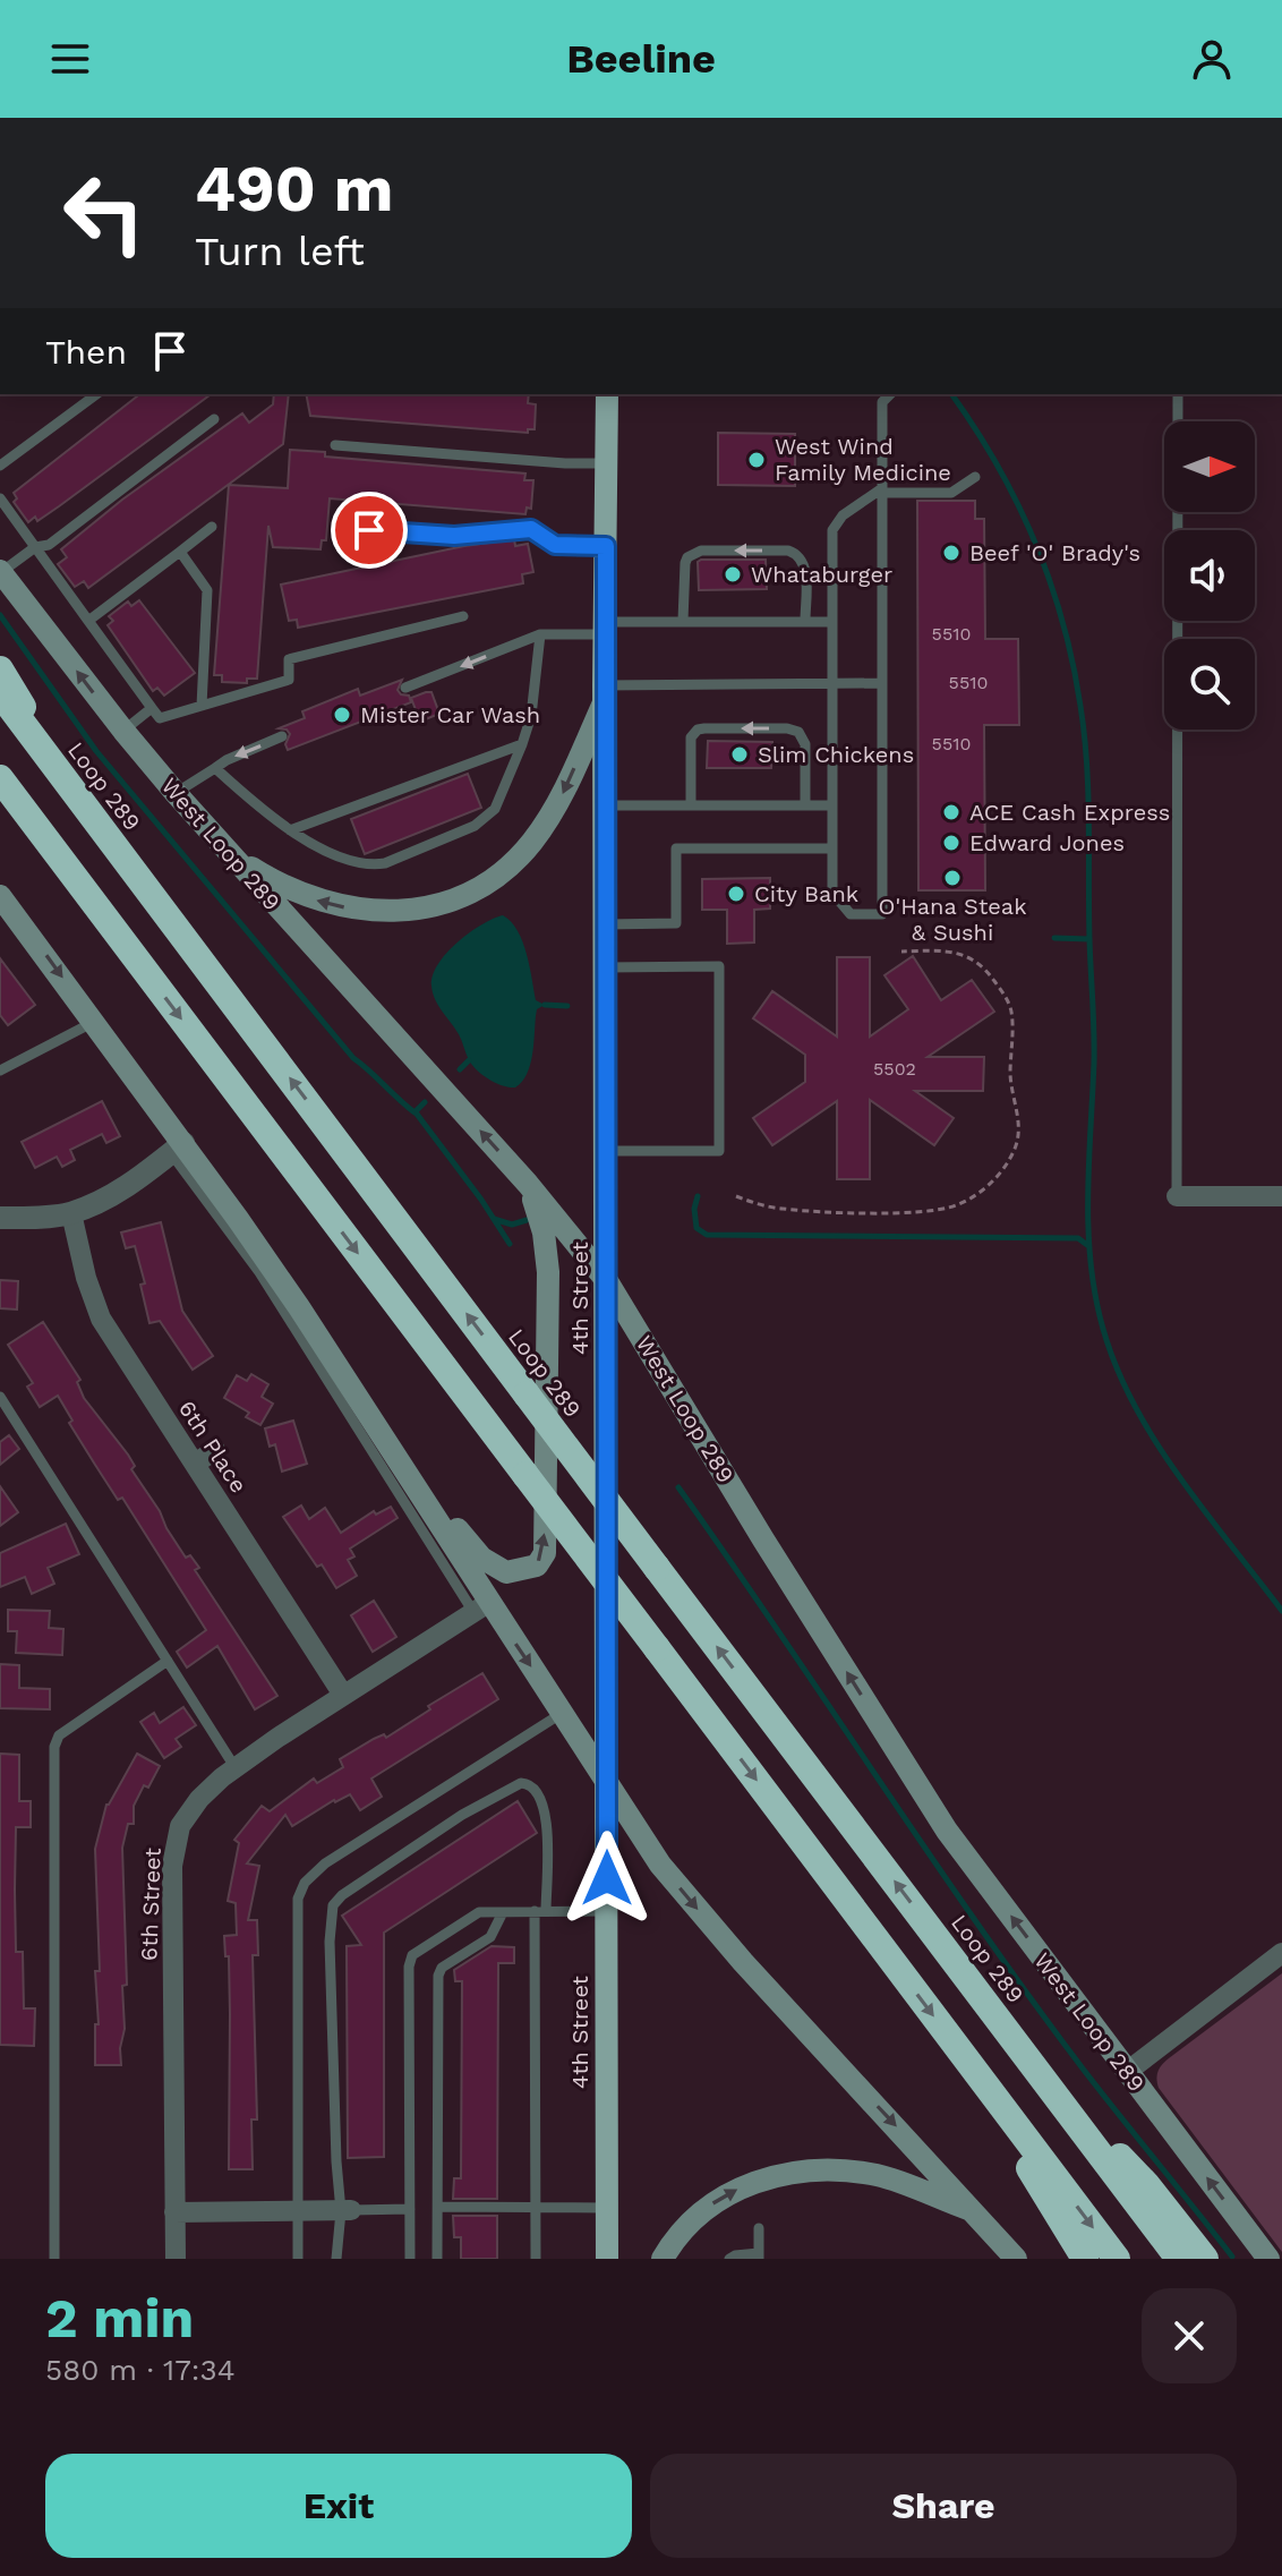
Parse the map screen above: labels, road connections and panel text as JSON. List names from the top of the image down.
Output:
{
  "streets": {
    "highway": ["Loop 289"],
    "main road": ["West Loop 289", "4th Street"],
    "street": ["6th Place", "6th Street"]
  },
  "crossings": [
    ["West Loop 289", "4th Street"],
    ["6th Place", "6th Street"]
  ],
  "one_way": ["West Loop 289"],
  "places": [
    "West Wind Family Medicine",
    "Beef 'O' Brady's",
    "Whataburger",
    "Mister Car Wash",
    "Slim Chickens",
    "ACE Cash Express",
    "Edward Jones",
    "O'Hana Steak & Sushi",
    "City Bank"
  ],
  "house_numbers": [
    "5510",
    "5510",
    "5510",
    "5502"
  ],
  "north": "right",
  "page": {
    "header": "Beeline",
    "turn": ["490 m", "Turn left"],
    "then": "Then",
    "heading": ["2 min", "580 m · 17:34"],
    "buttons": ["Exit", "Share"]
  }
}
